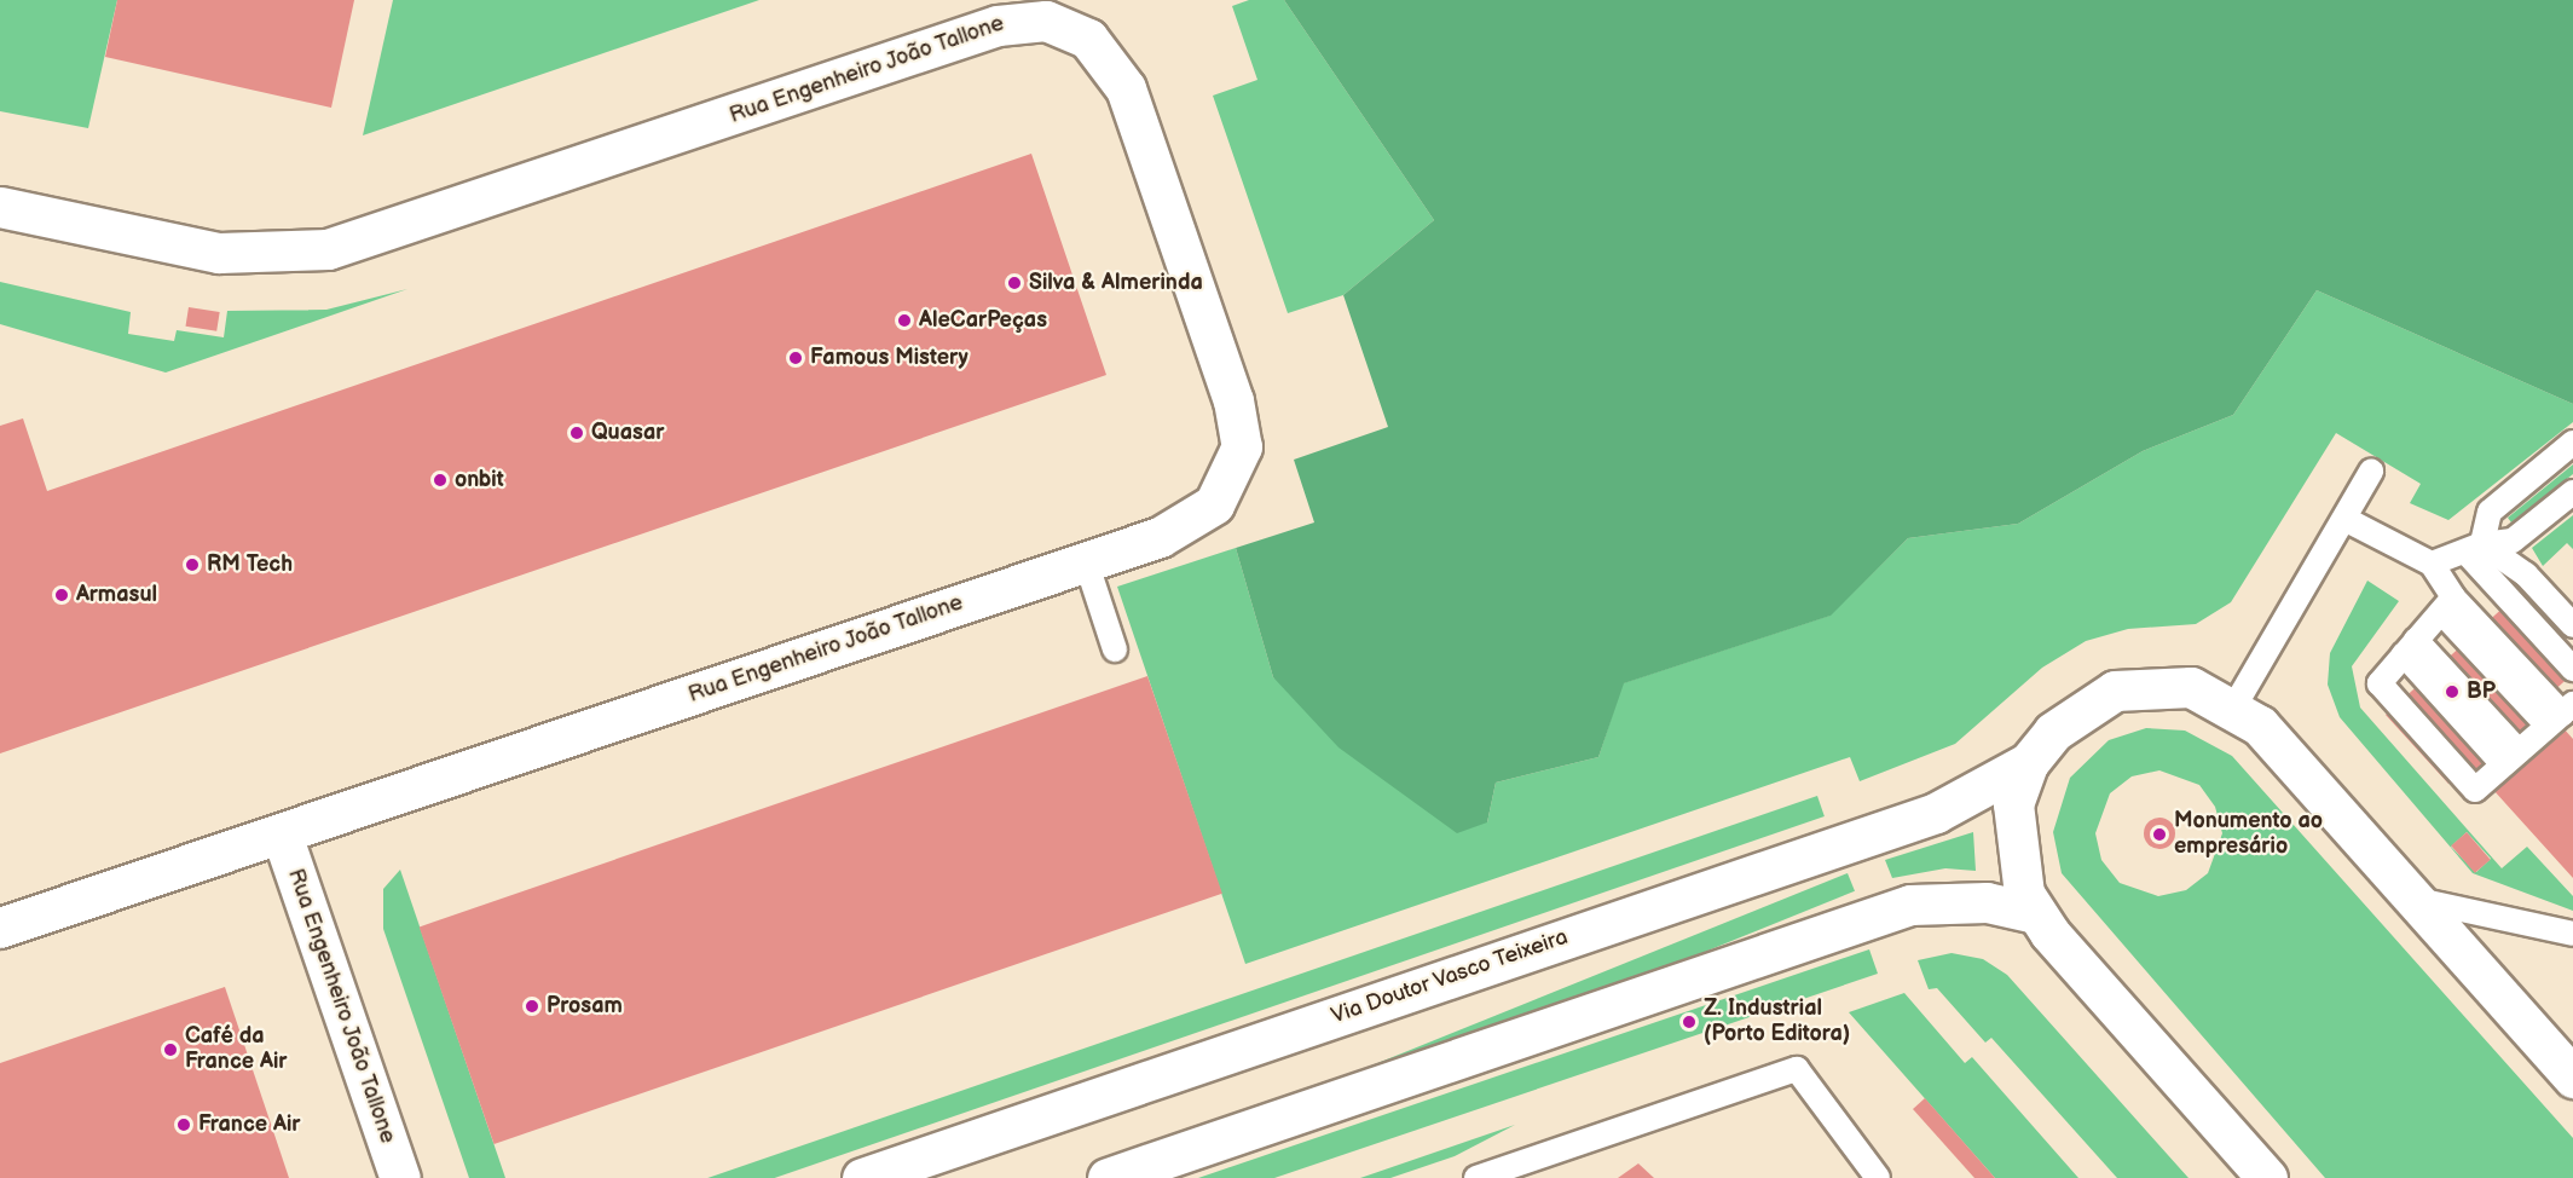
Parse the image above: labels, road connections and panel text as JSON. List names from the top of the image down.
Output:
{
  "streets": {
    "main road": ["Rua Engenheiro João Tallone", "Via Doutor Vasco Teixeira"]
  },
  "places": [
    "Silva & Almerinda",
    "AleCarPeças",
    "Famous Mistery",
    "Quasar",
    "onbit",
    "RM Tech",
    "Armasul",
    "BP",
    "Monumento ao empresário",
    "Prosam",
    "Z. Industrial (Porto Editora)",
    "Café da France Air",
    "France Air"
  ]
}
